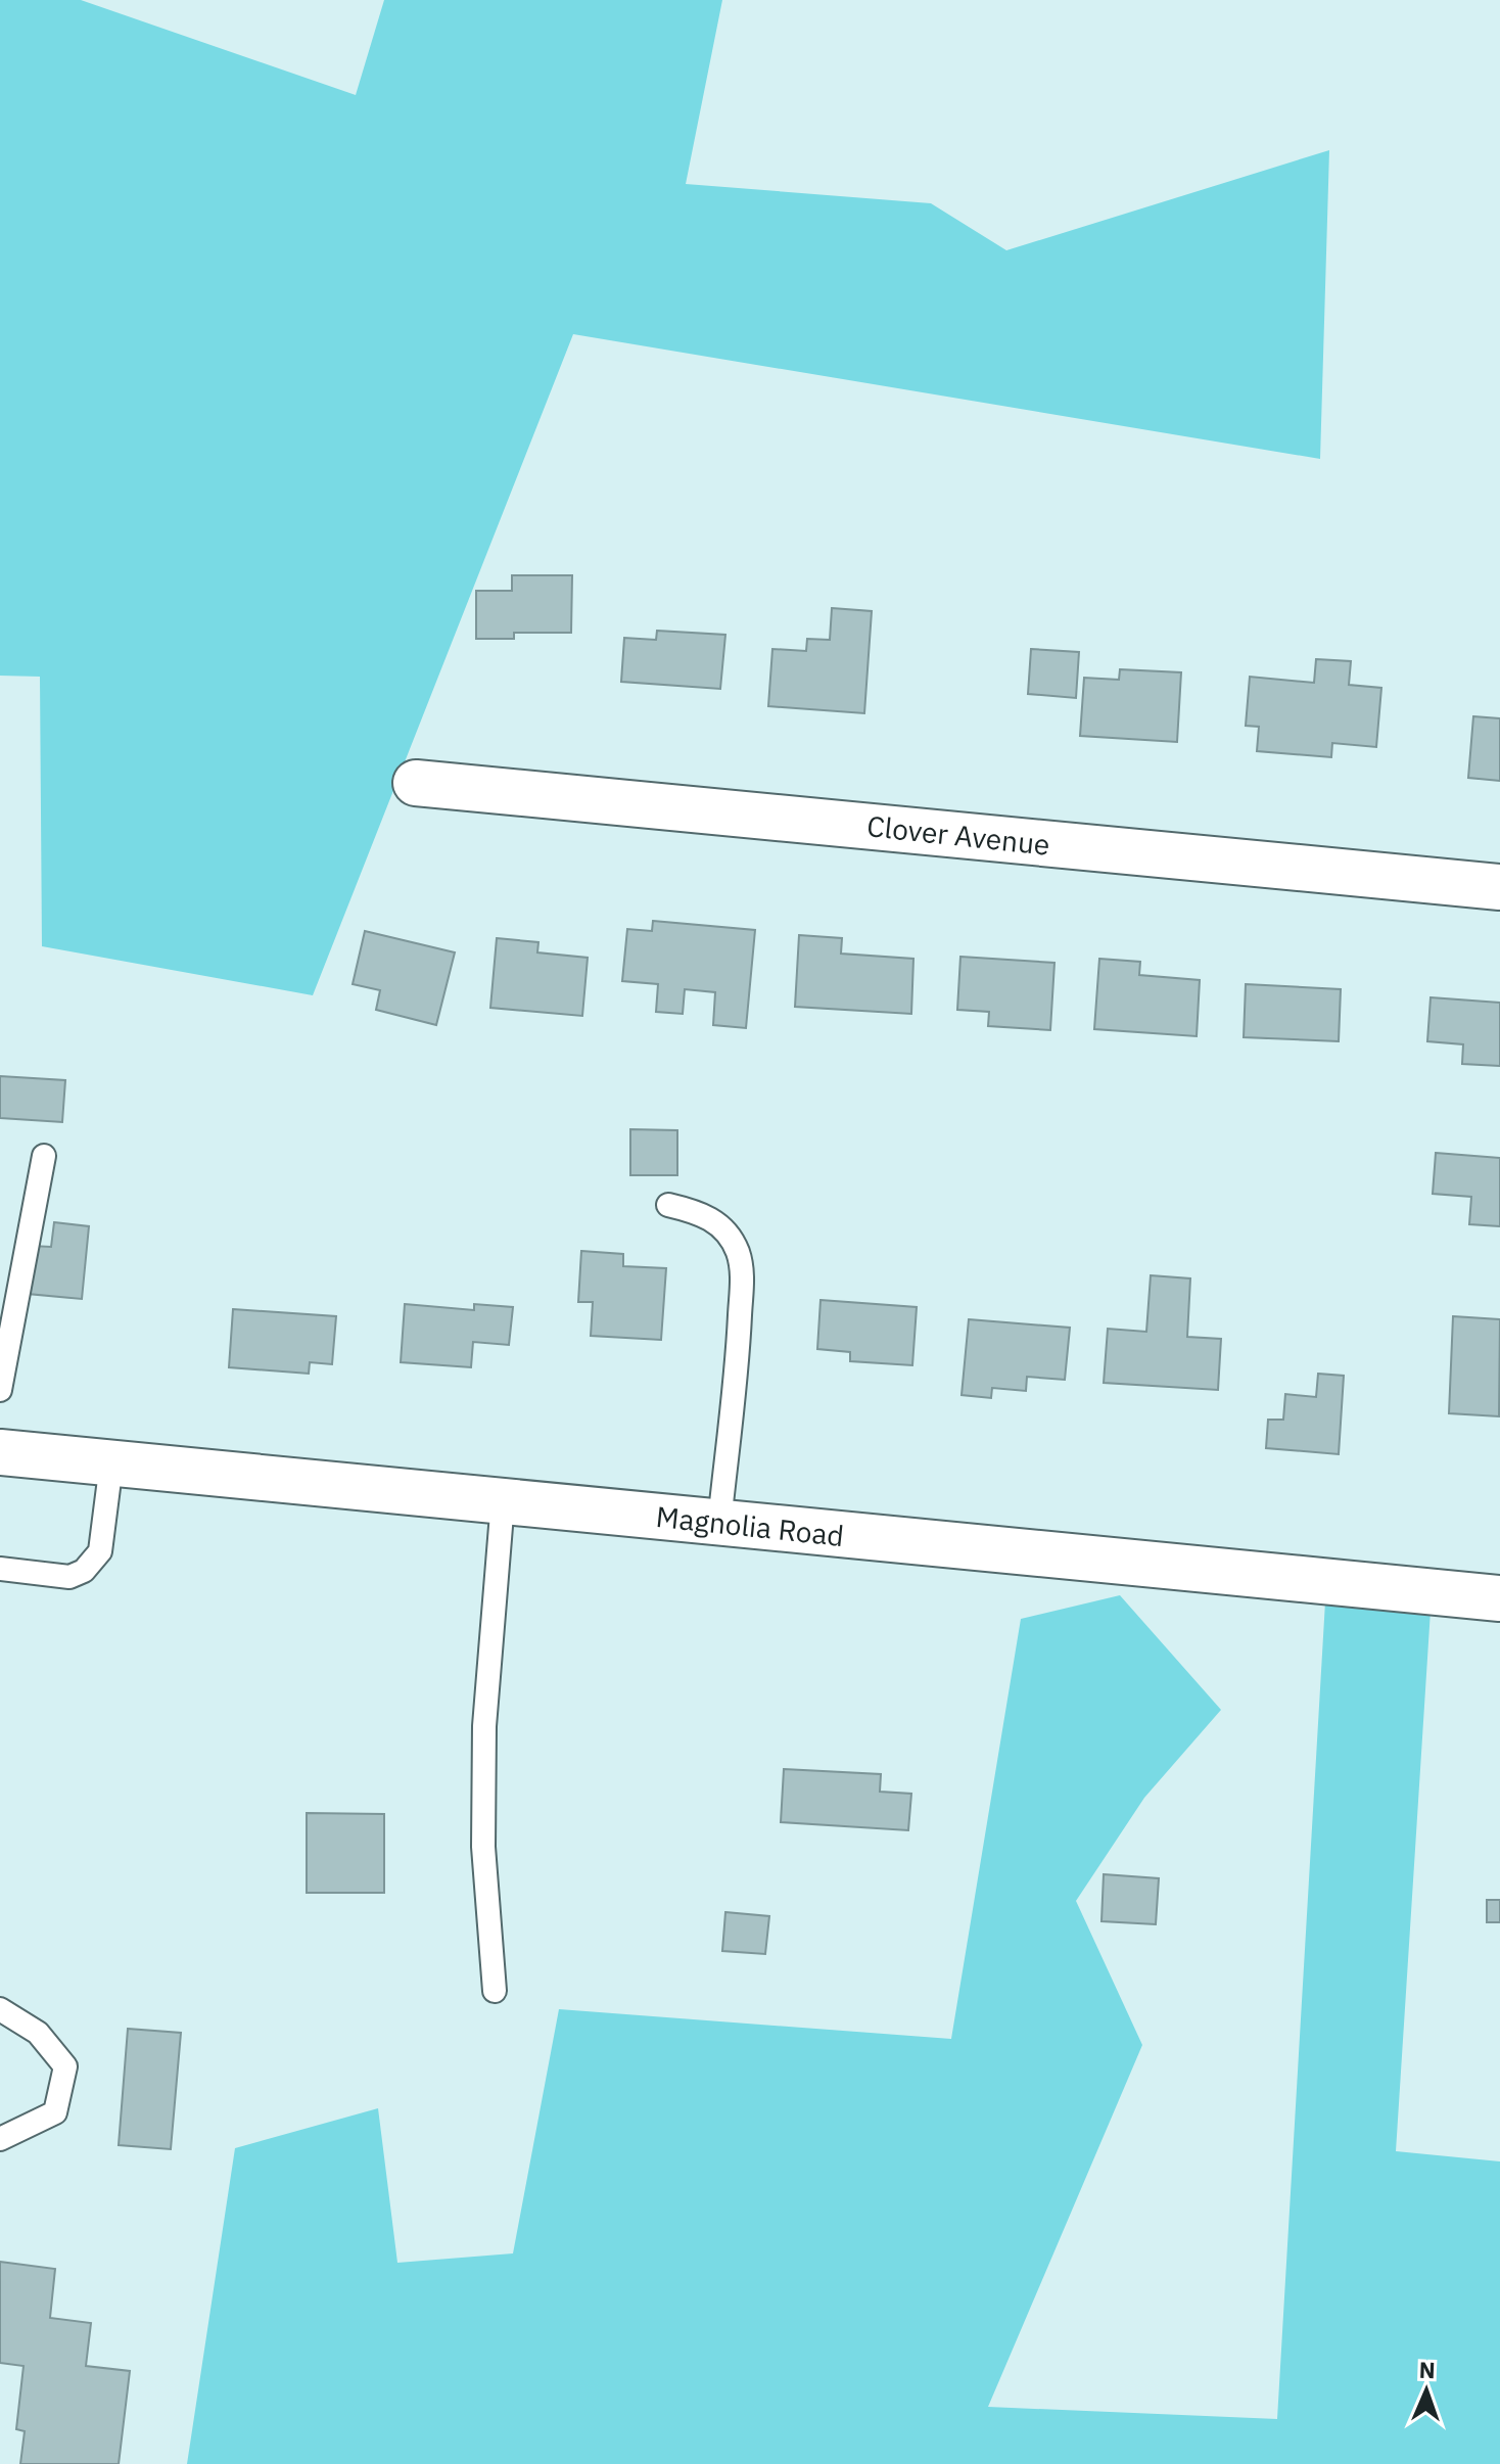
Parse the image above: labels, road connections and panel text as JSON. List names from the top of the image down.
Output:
{
  "streets": {
    "street": ["Clover Avenue", "Magnolia Road"]
  },
  "north": "top"
}
